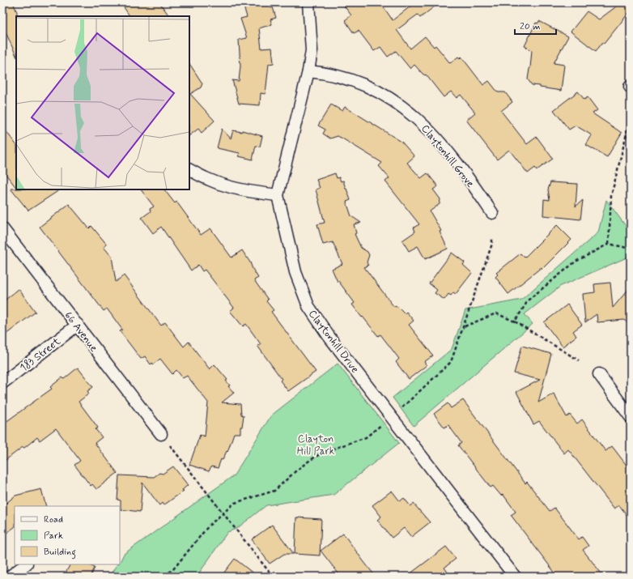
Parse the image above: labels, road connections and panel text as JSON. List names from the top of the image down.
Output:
{
  "streets": {
    "street": [
      "Claytonhill Grove",
      "66 Avenue",
      "Claytonhill Drive",
      "183 Street"
    ]
  },
  "crossings": [
    ["Claytonhill Grove", "Claytonhill Drive"],
    ["66 Avenue", "183 Street"]
  ],
  "parks": ["Clayton Hill Park"],
  "legend": ["Road", "Park", "Building"],
  "scale_bar": "20 m"
}
